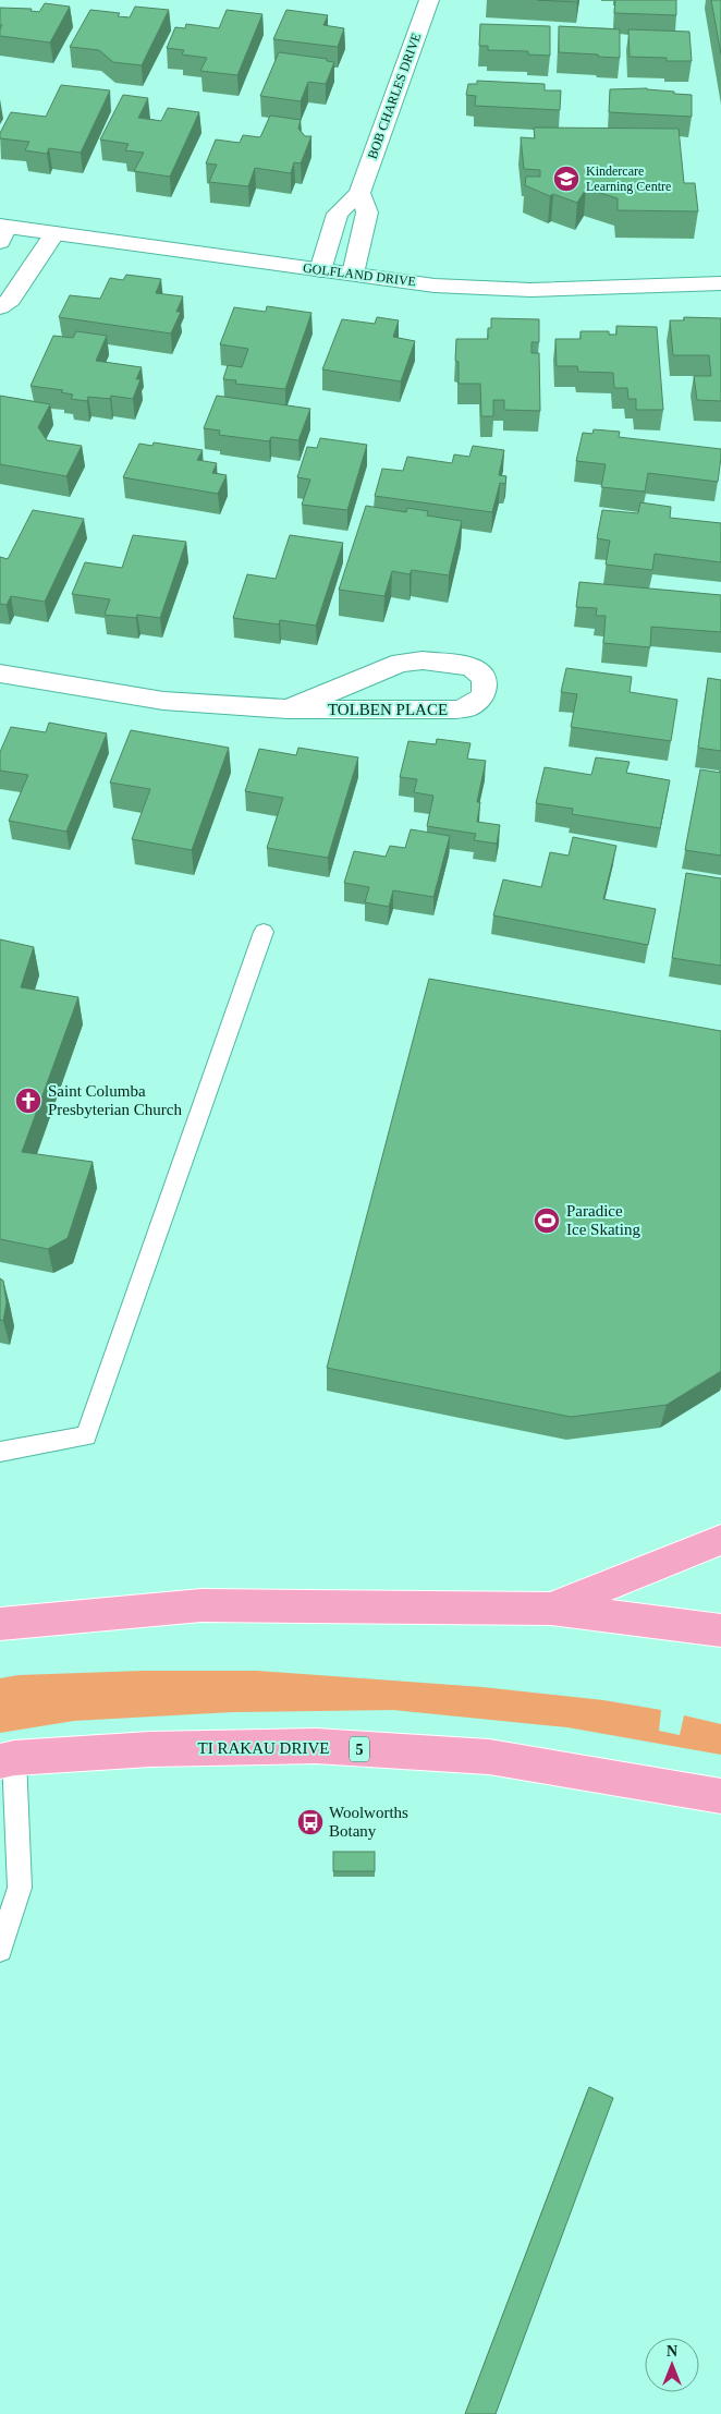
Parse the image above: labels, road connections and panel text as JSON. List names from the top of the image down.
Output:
{
  "streets": {
    "main road": ["TI RAKAU DRIVE", "5"],
    "street": ["BOB CHARLES DRIVE", "GOLFLAND DRIVE", "TOLBEN PLACE"]
  },
  "crossings": [
    ["BOB CHARLES DRIVE", "GOLFLAND DRIVE"]
  ],
  "places": {
    "school or university": ["Kindercare Learning Centre"],
    "church": ["Saint Columba Presbyterian Church"],
    "sports": ["Paradice Ice Skating"],
    "bus stop": ["Woolworths Botany"]
  },
  "north": "top"
}
